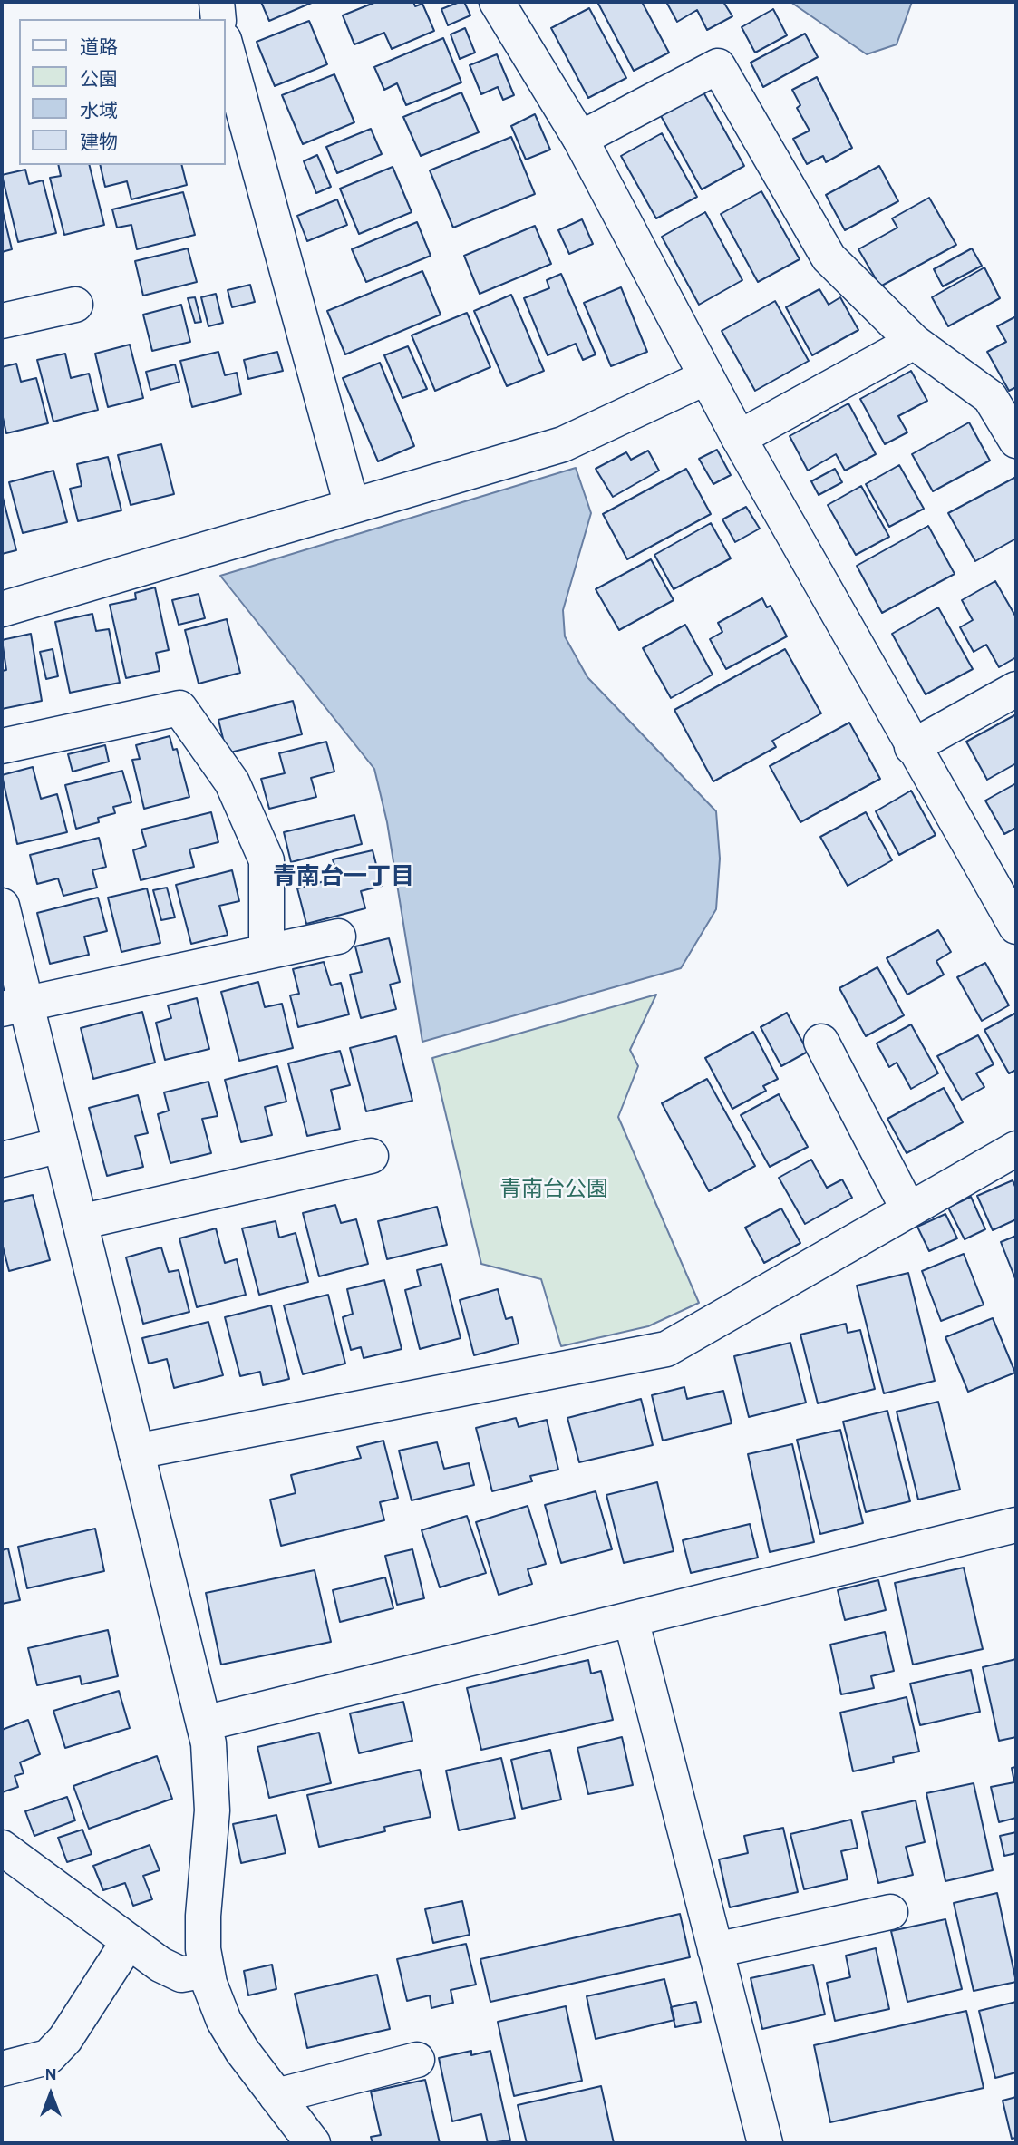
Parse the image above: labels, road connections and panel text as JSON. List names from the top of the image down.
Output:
{
  "districts": ["青南台一丁目"],
  "parks": ["青南台公園"],
  "legend": [
    "道路",
    "公園",
    "水域",
    "建物"
  ],
  "north": "top"
}
